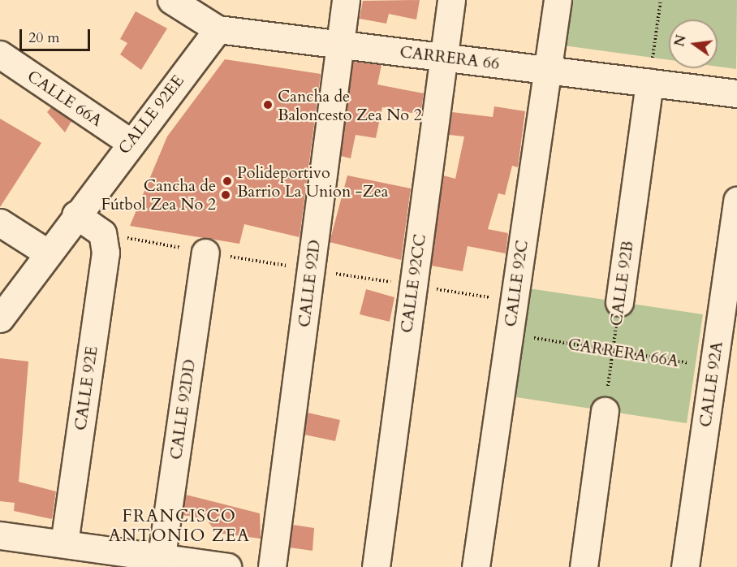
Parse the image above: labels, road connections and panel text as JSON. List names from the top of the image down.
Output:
{
  "streets": {
    "street": [
      "CARRERA 66",
      "CALLE 66A",
      "CALLE 92EE",
      "CALLE 92D",
      "CALLE 92CC",
      "CALLE 92C",
      "CALLE 92B",
      "CALLE 92A",
      "CALLE 92E",
      "CALLE 92DD"
    ],
    "path": ["CARRERA 66A"]
  },
  "crossings": [
    ["CARRERA 66", "CALLE 92EE"],
    ["CARRERA 66", "CALLE 92D"],
    ["CARRERA 66", "CALLE 92CC"],
    ["CARRERA 66", "CALLE 92C"],
    ["CARRERA 66", "CALLE 92B"],
    ["CALLE 66A", "CALLE 92EE"],
    ["CALLE 92EE", "CALLE 92E"],
    ["CALLE 92C", "CARRERA 66A"],
    ["CALLE 92B", "CARRERA 66A"],
    ["CARRERA 66A", "CALLE 92A"]
  ],
  "districts": ["FRANCISCO ANTONIO ZEA"],
  "places": ["Cancha de Baloncesto Zea No 2", "Polideportivo Barrio La Union -Zea", "Cancha de Fútbol Zea No 2"],
  "scale_bar": "20 m",
  "north": "left"
}
